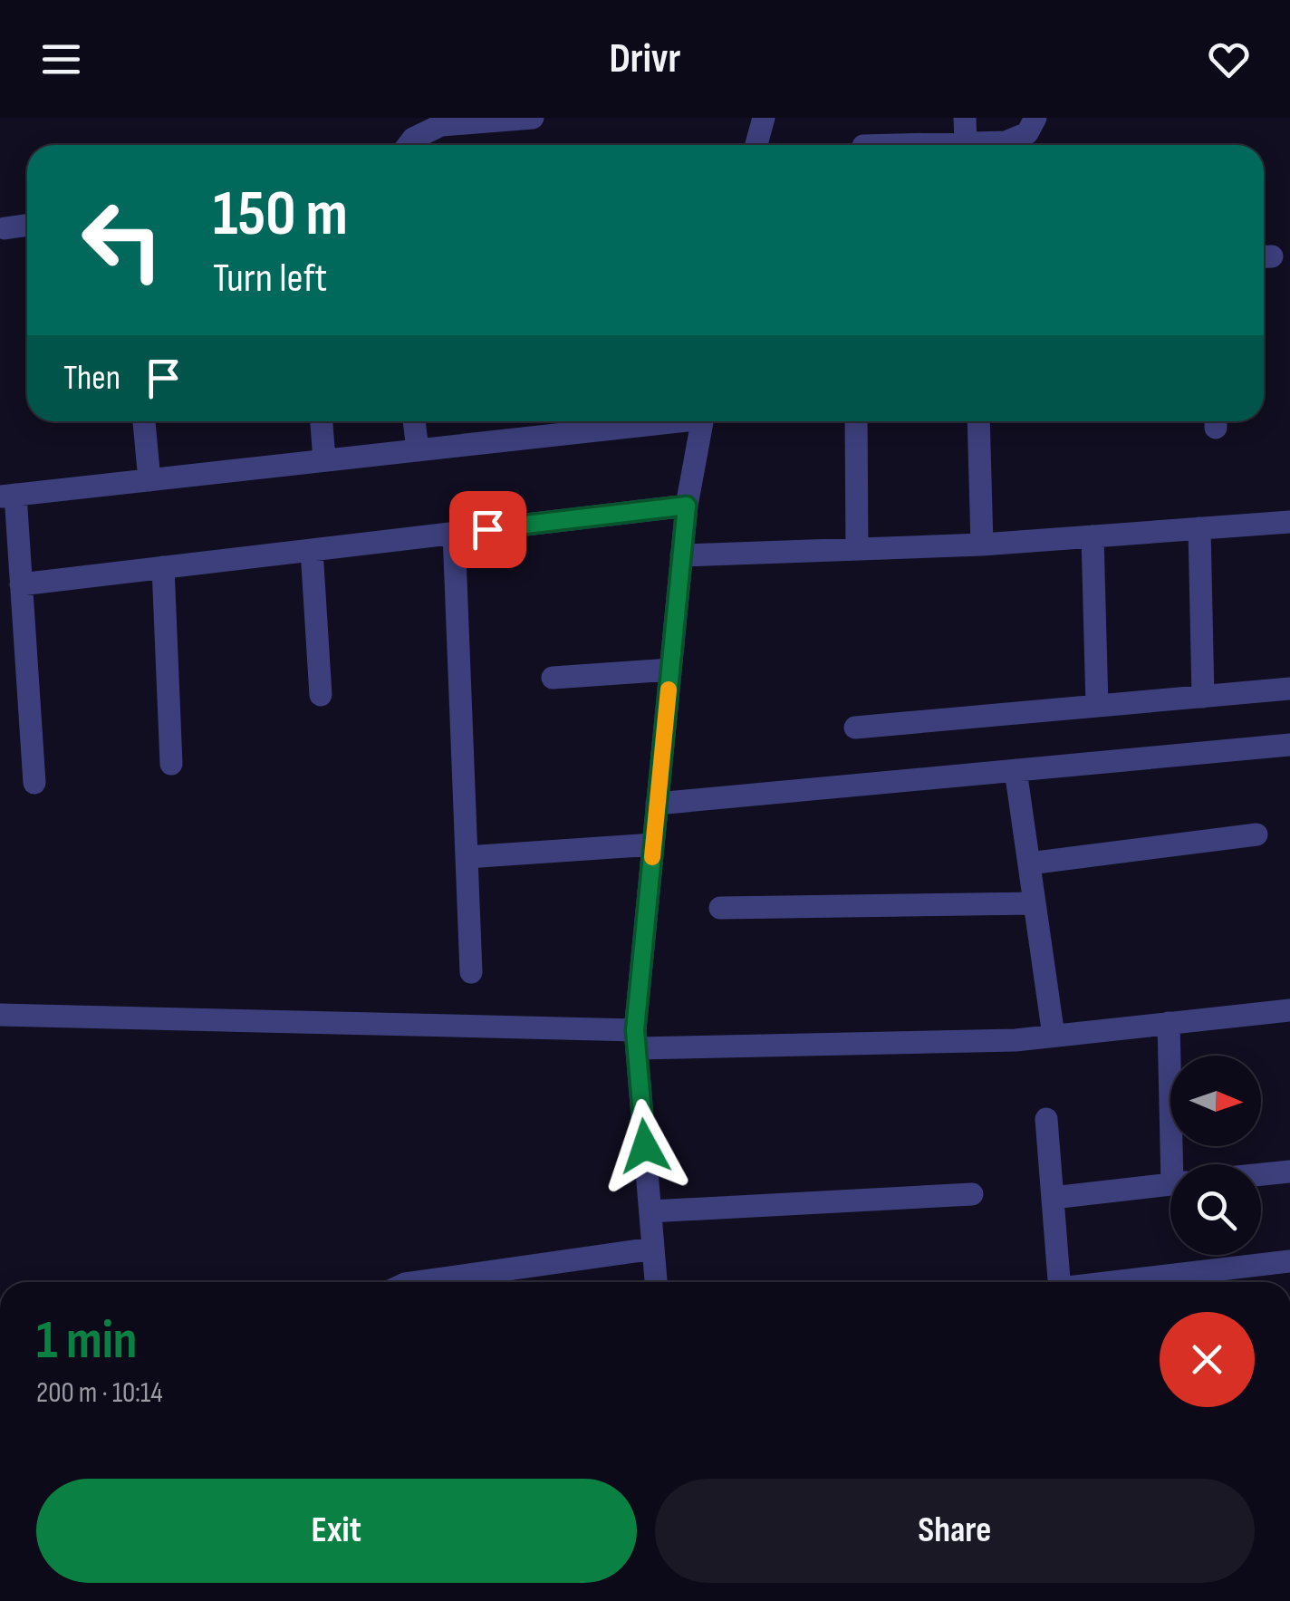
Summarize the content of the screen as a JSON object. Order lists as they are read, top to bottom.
{
  "north": "right",
  "page": {
    "header": "Drivr",
    "turn": ["150 m", "Turn left"],
    "then": "Then",
    "heading": ["1 min", "200 m · 10:14"],
    "buttons": ["Exit", "Share"]
  }
}
